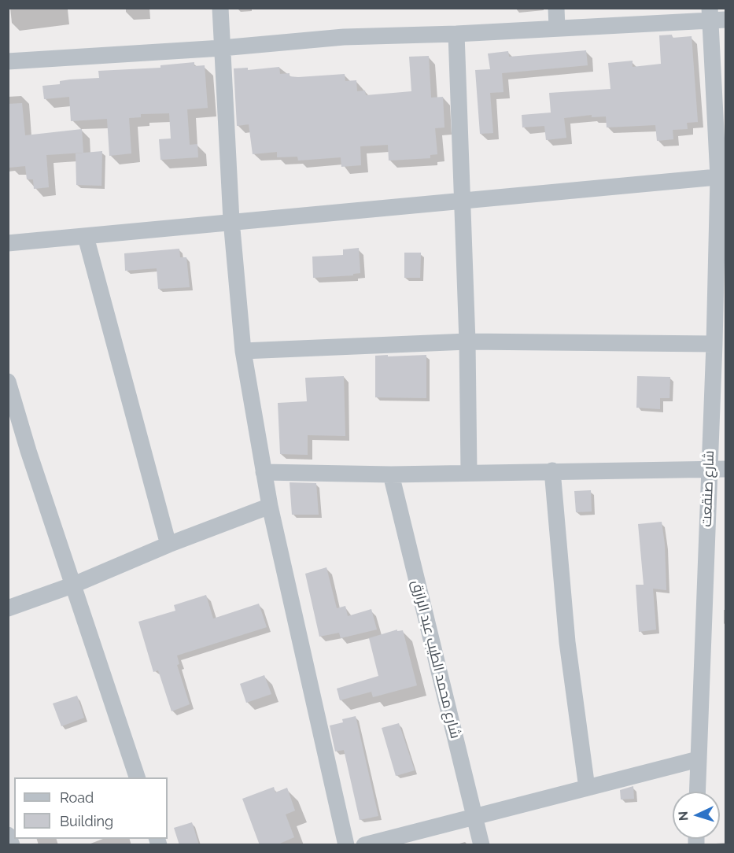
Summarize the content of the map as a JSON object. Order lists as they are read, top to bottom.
{
  "streets": {
    "street": ["شارع صنقعت", "شارع محمد الطيب عبد الرازق"]
  },
  "legend": ["Road", "Building"],
  "north": "left"
}
